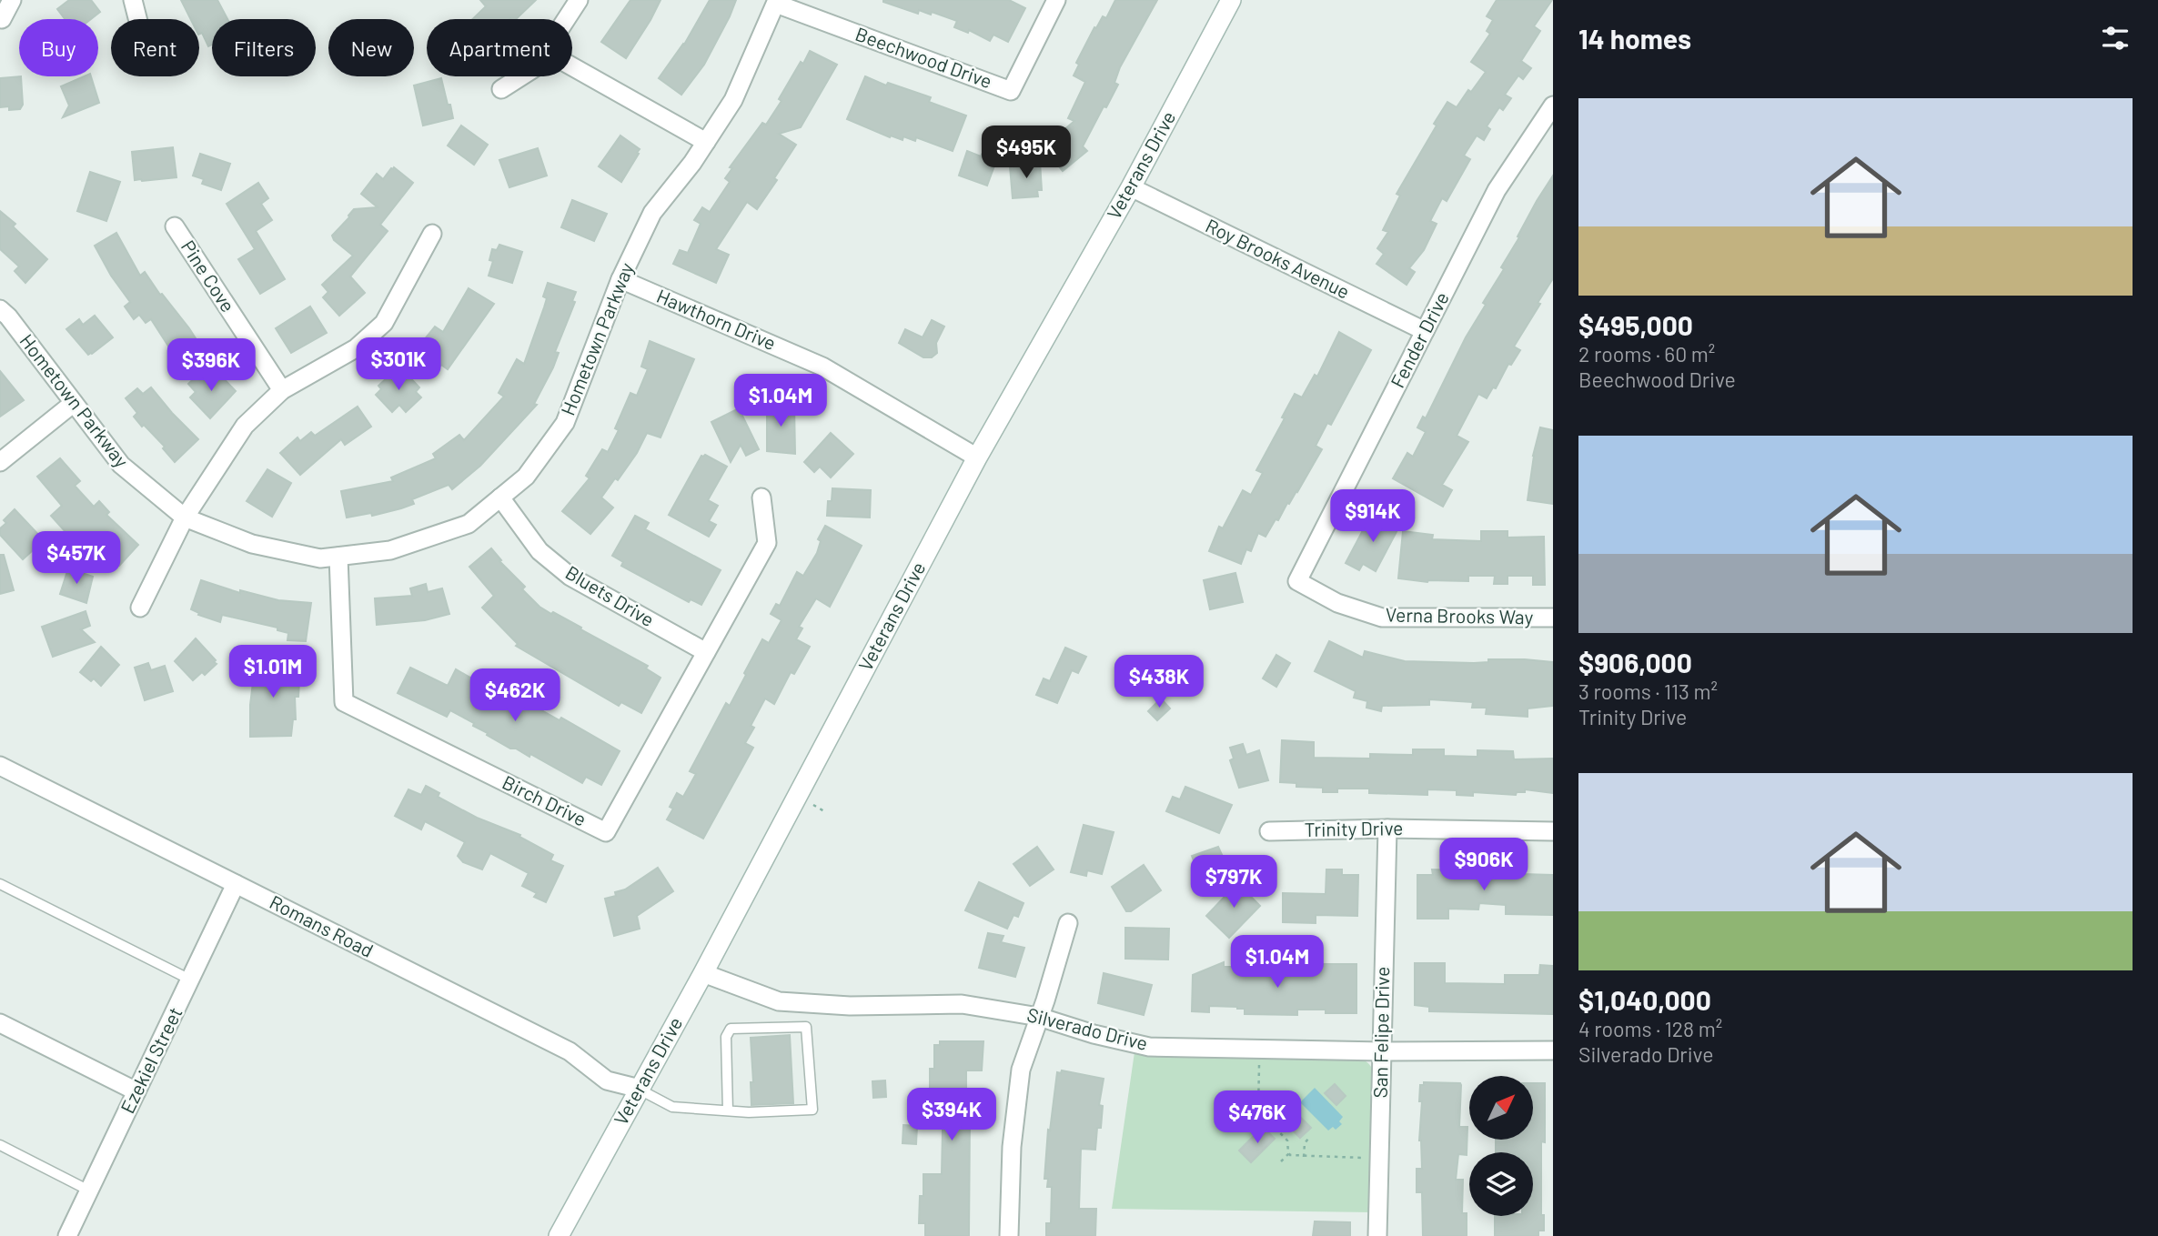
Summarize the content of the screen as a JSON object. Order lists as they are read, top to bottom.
{
  "streets": {
    "main road": ["Veterans Drive"],
    "street": [
      "Beechwood Drive",
      "Roy Brooks Avenue",
      "Pine Cove",
      "Hawthorn Drive",
      "Hometown Parkway",
      "Fender Drive",
      "Bluets Drive",
      "Verna Brooks Way",
      "Birch Drive",
      "Trinity Drive",
      "Romans Road",
      "Silverado Drive",
      "San Felipe Drive",
      "Ezekiel Street"
    ]
  },
  "crossings": [
    ["Beechwood Drive", "Hometown Parkway"],
    ["Veterans Drive", "Roy Brooks Avenue"],
    ["Veterans Drive", "Hawthorn Drive"],
    ["Veterans Drive", "Romans Road"],
    ["Veterans Drive", "Silverado Drive"],
    ["Roy Brooks Avenue", "Fender Drive"],
    ["Hawthorn Drive", "Hometown Parkway"],
    ["Hometown Parkway", "Bluets Drive"],
    ["Hometown Parkway", "Birch Drive"],
    ["Fender Drive", "Verna Brooks Way"],
    ["Bluets Drive", "Birch Drive"],
    ["Trinity Drive", "San Felipe Drive"],
    ["Romans Road", "Ezekiel Street"],
    ["Silverado Drive", "San Felipe Drive"]
  ],
  "north": "top right",
  "page": {
    "heading": "14 homes",
    "chip": [
      "Buy",
      "Rent",
      "Filters",
      "New",
      "Apartment"
    ],
    "list": [
      {
        "name": "$495,000",
        "note": "2 rooms · 60 m² · Beechwood Drive"
      },
      {
        "name": "$906,000",
        "note": "3 rooms · 113 m² · Trinity Drive"
      },
      {
        "name": "$1,040,000",
        "note": "4 rooms · 128 m² · Silverado Drive"
      }
    ],
    "price": [
      "$495K",
      "$301K",
      "$396K",
      "$1.04M",
      "$914K",
      "$457K",
      "$1.01M",
      "$438K",
      "$462K",
      "$906K",
      "$797K",
      "$1.04M",
      "$394K",
      "$476K"
    ]
  }
}
